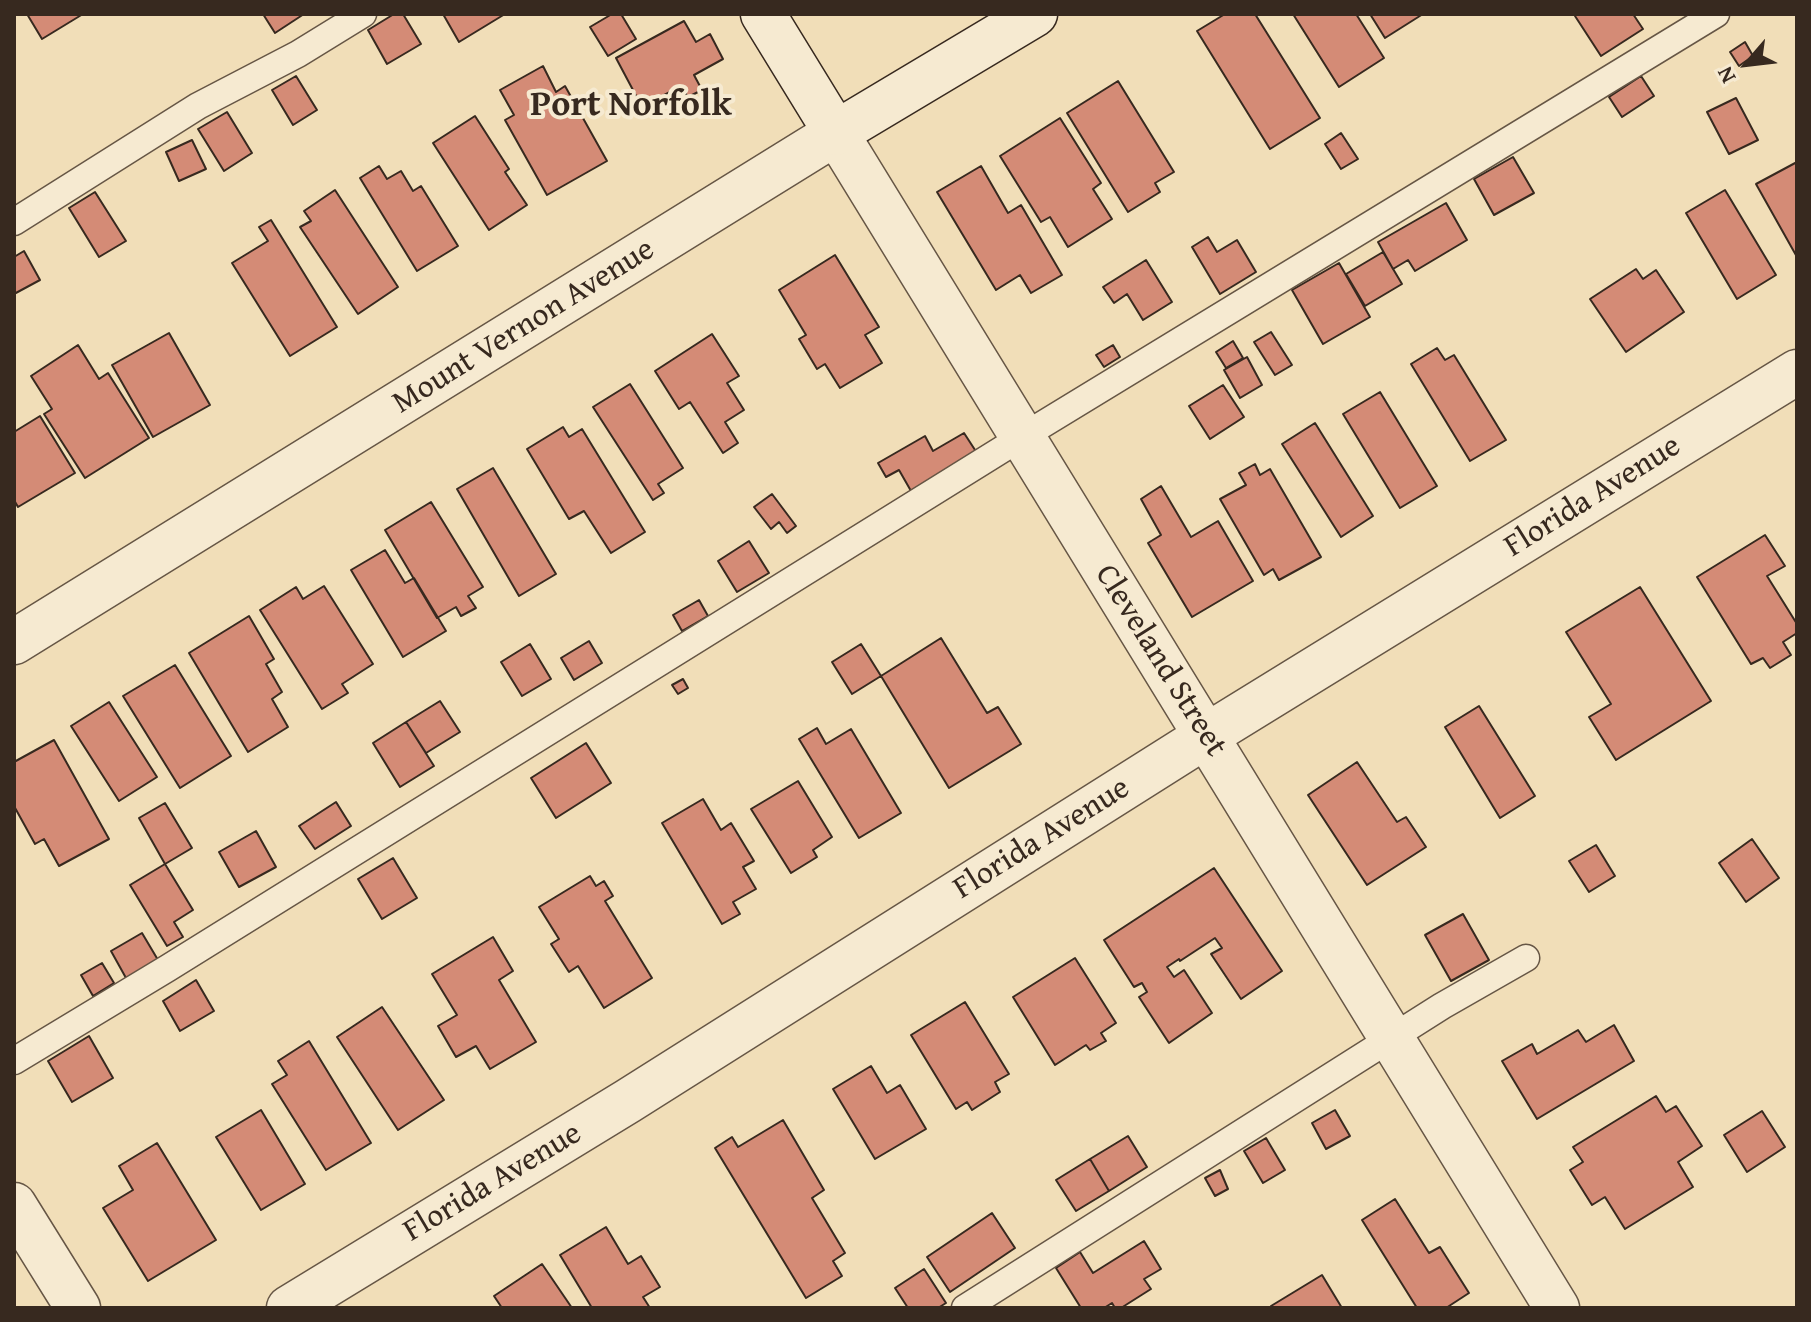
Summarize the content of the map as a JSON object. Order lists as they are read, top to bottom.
{
  "streets": {
    "street": ["Mount Vernon Avenue", "Florida Avenue", "Cleveland Street"]
  },
  "crossings": [
    ["Mount Vernon Avenue", "Cleveland Street"],
    ["Florida Avenue", "Cleveland Street"]
  ],
  "districts": ["Port Norfolk"],
  "north": "bottom left"
}
